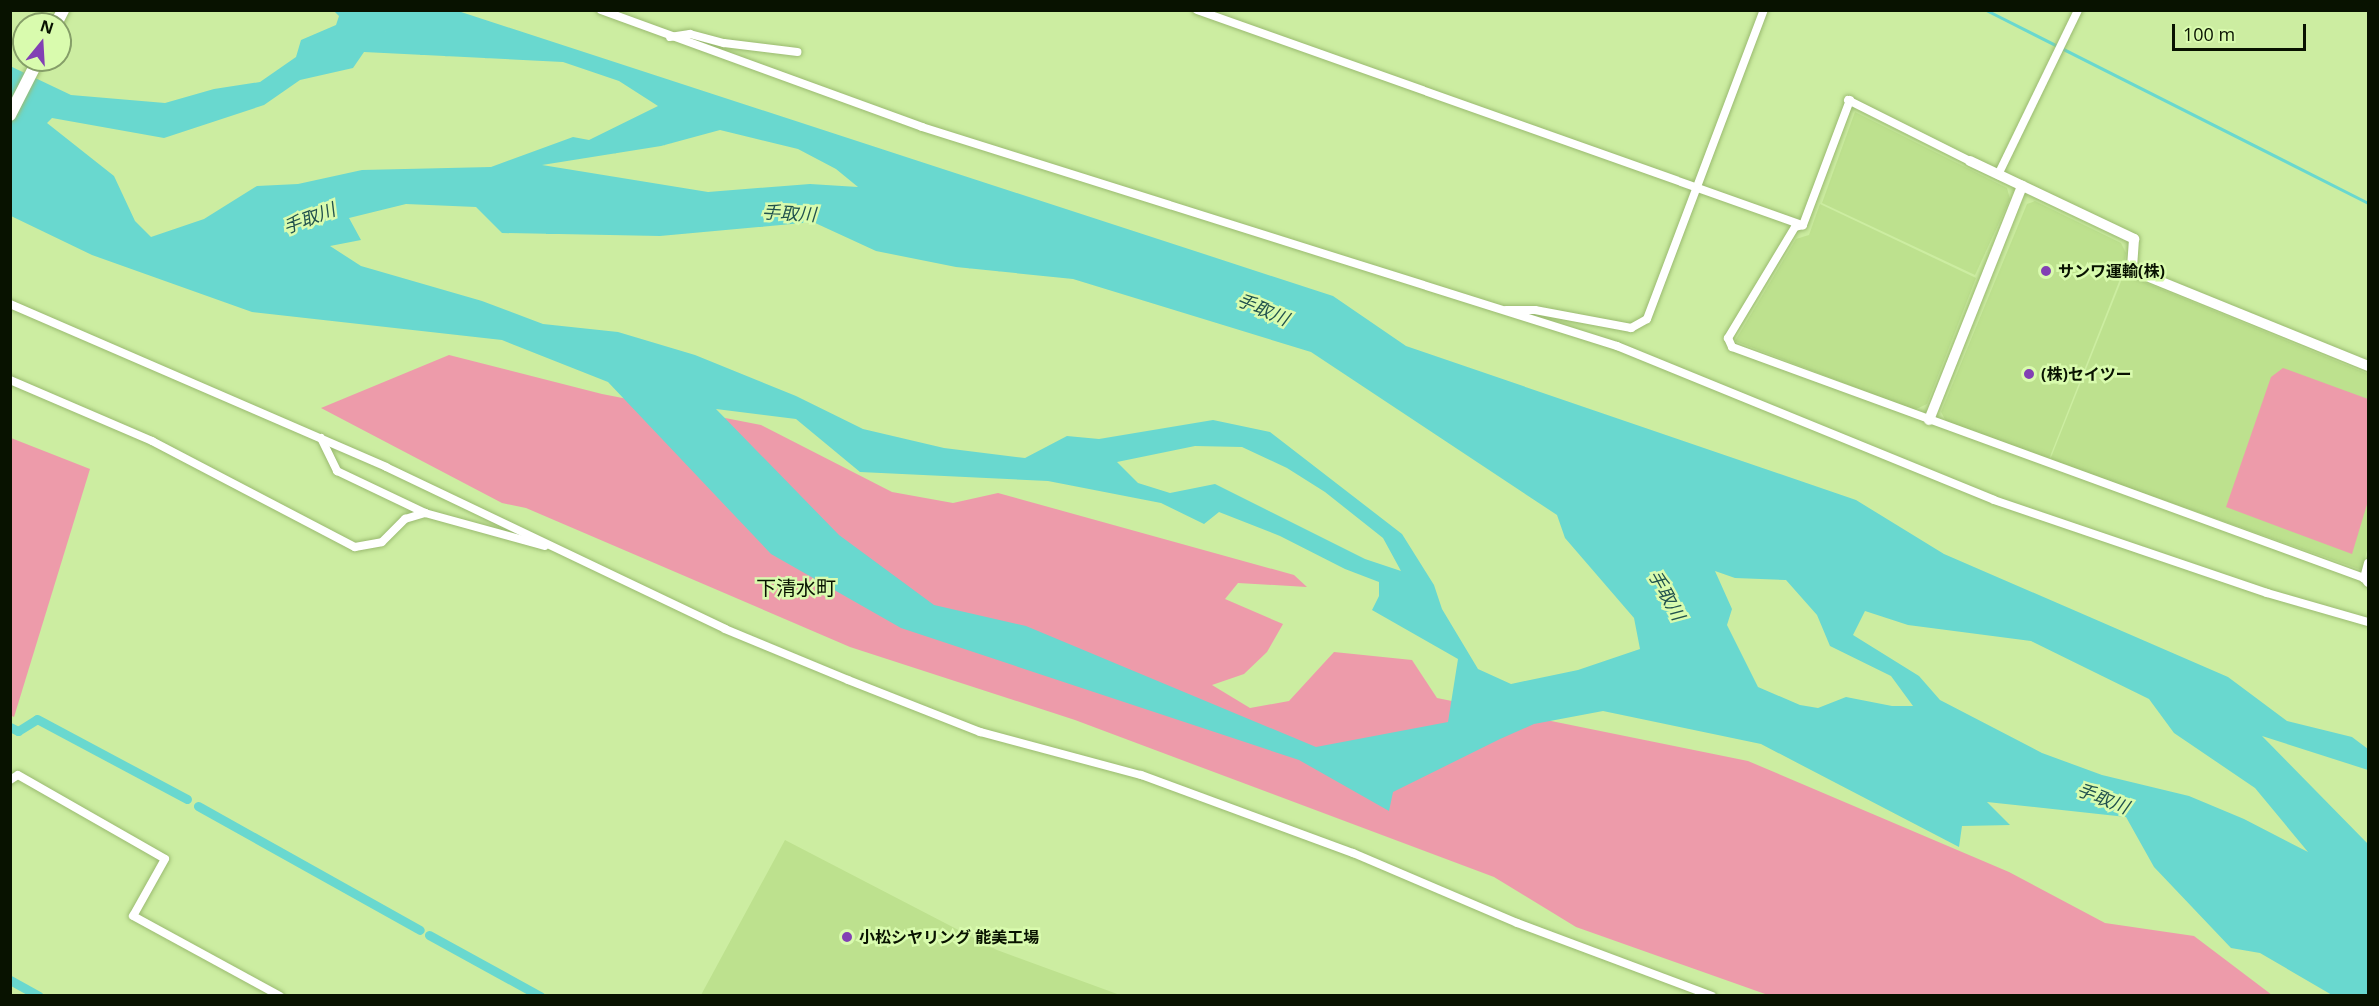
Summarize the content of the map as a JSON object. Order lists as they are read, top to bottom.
{
  "districts": ["下清水町"],
  "water": ["手取川"],
  "places": ["サンワ運輸(株)", "(株)セイツー", "小松シヤリング 能美工場"],
  "scale_bar": "100 m",
  "north": "top"
}
